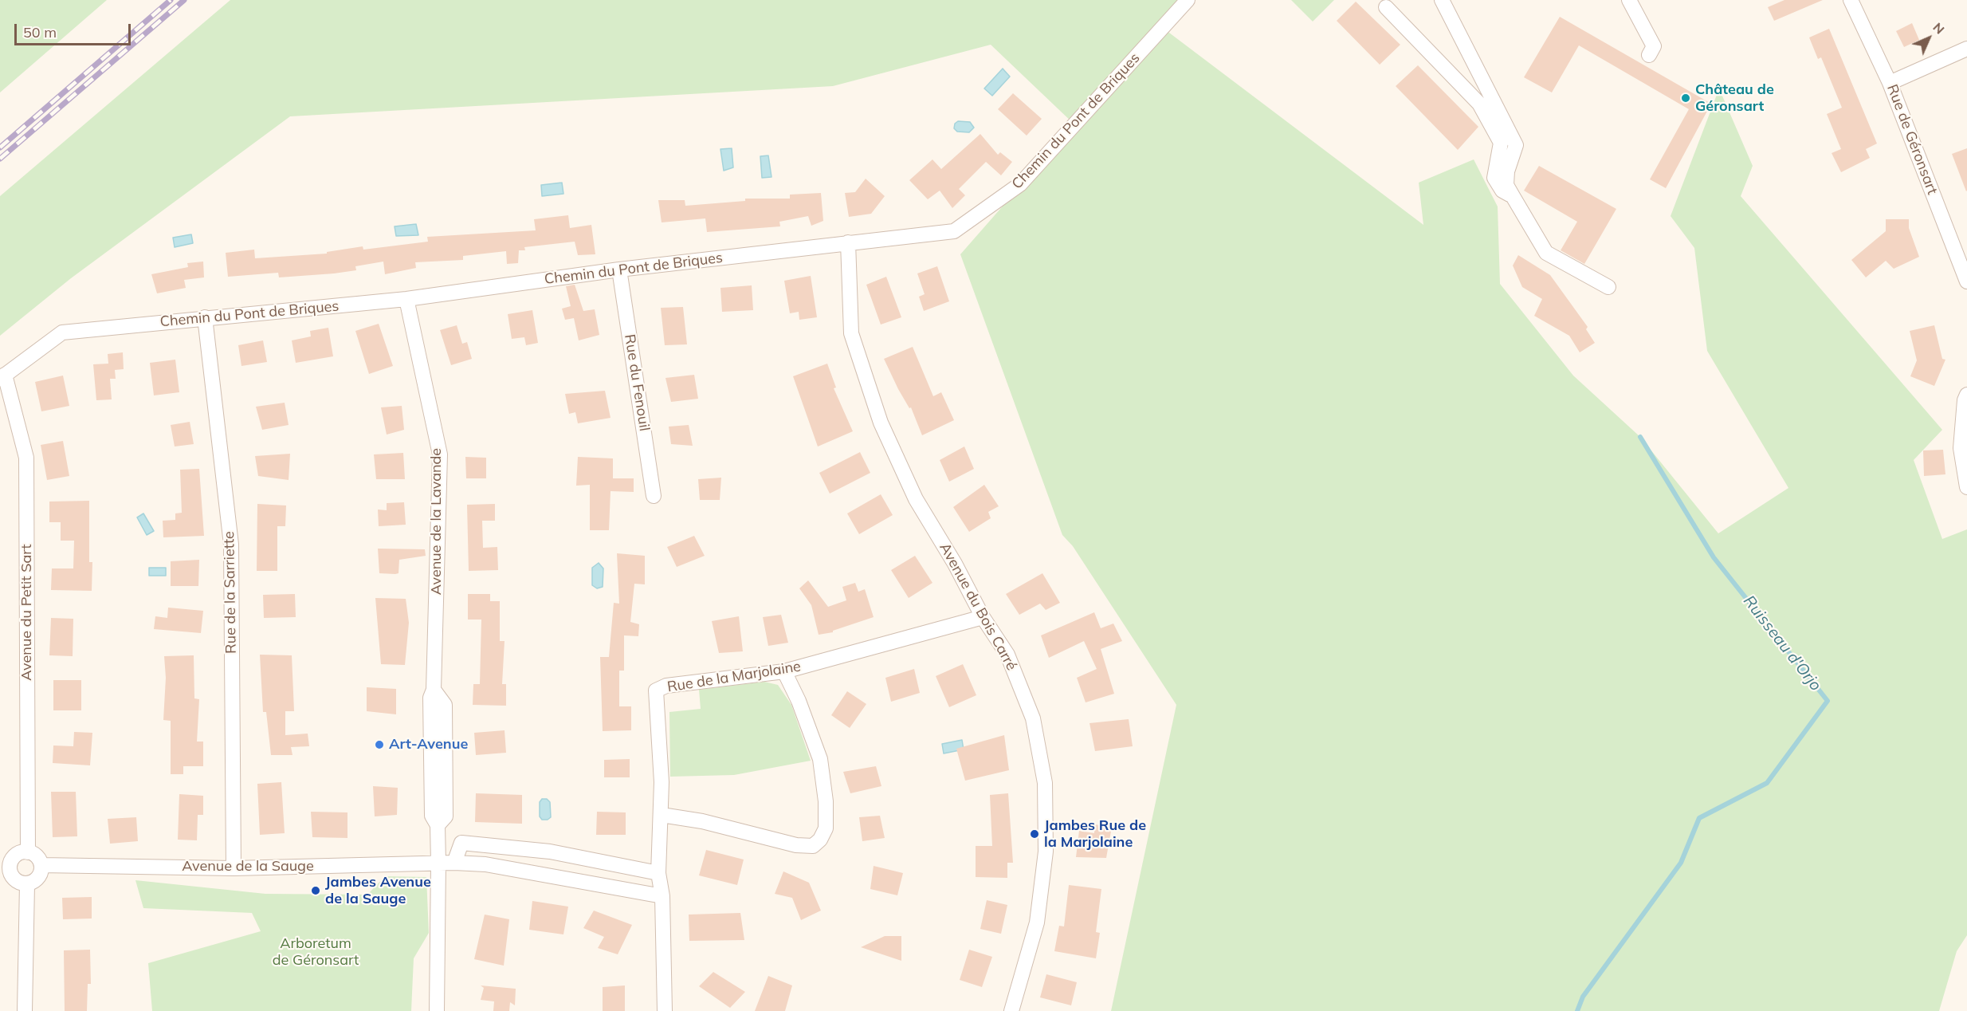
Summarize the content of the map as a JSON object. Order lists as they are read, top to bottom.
{
  "streets": {
    "street": [
      "Chemin du Pont de Briques",
      "Rue de Géronsart",
      "Rue du Fenouil",
      "Avenue de la Lavande",
      "Rue de la Sarriette",
      "Avenue du Bois Carré",
      "Avenue du Petit Sart",
      "Rue de la Marjolaine",
      "Avenue de la Sauge"
    ]
  },
  "crossings": [
    ["Chemin du Pont de Briques", "Rue du Fenouil"],
    ["Chemin du Pont de Briques", "Avenue de la Lavande"],
    ["Chemin du Pont de Briques", "Rue de la Sarriette"],
    ["Chemin du Pont de Briques", "Avenue du Bois Carré"],
    ["Chemin du Pont de Briques", "Avenue du Petit Sart"],
    ["Avenue de la Lavande", "Avenue de la Sauge"],
    ["Rue de la Sarriette", "Avenue de la Sauge"],
    ["Avenue du Bois Carré", "Rue de la Marjolaine"],
    ["Avenue du Petit Sart", "Avenue de la Sauge"],
    ["Rue de la Marjolaine", "Avenue de la Sauge"]
  ],
  "water": ["Ruisseau d'Orjo"],
  "parks": ["Arboretum de Géronsart"],
  "places": [
    "Château de Géronsart",
    "Art-Avenue",
    "Jambes Rue de la Marjolaine",
    "Jambes Avenue de la Sauge"
  ],
  "scale_bar": "50 m",
  "north": "top right"
}
